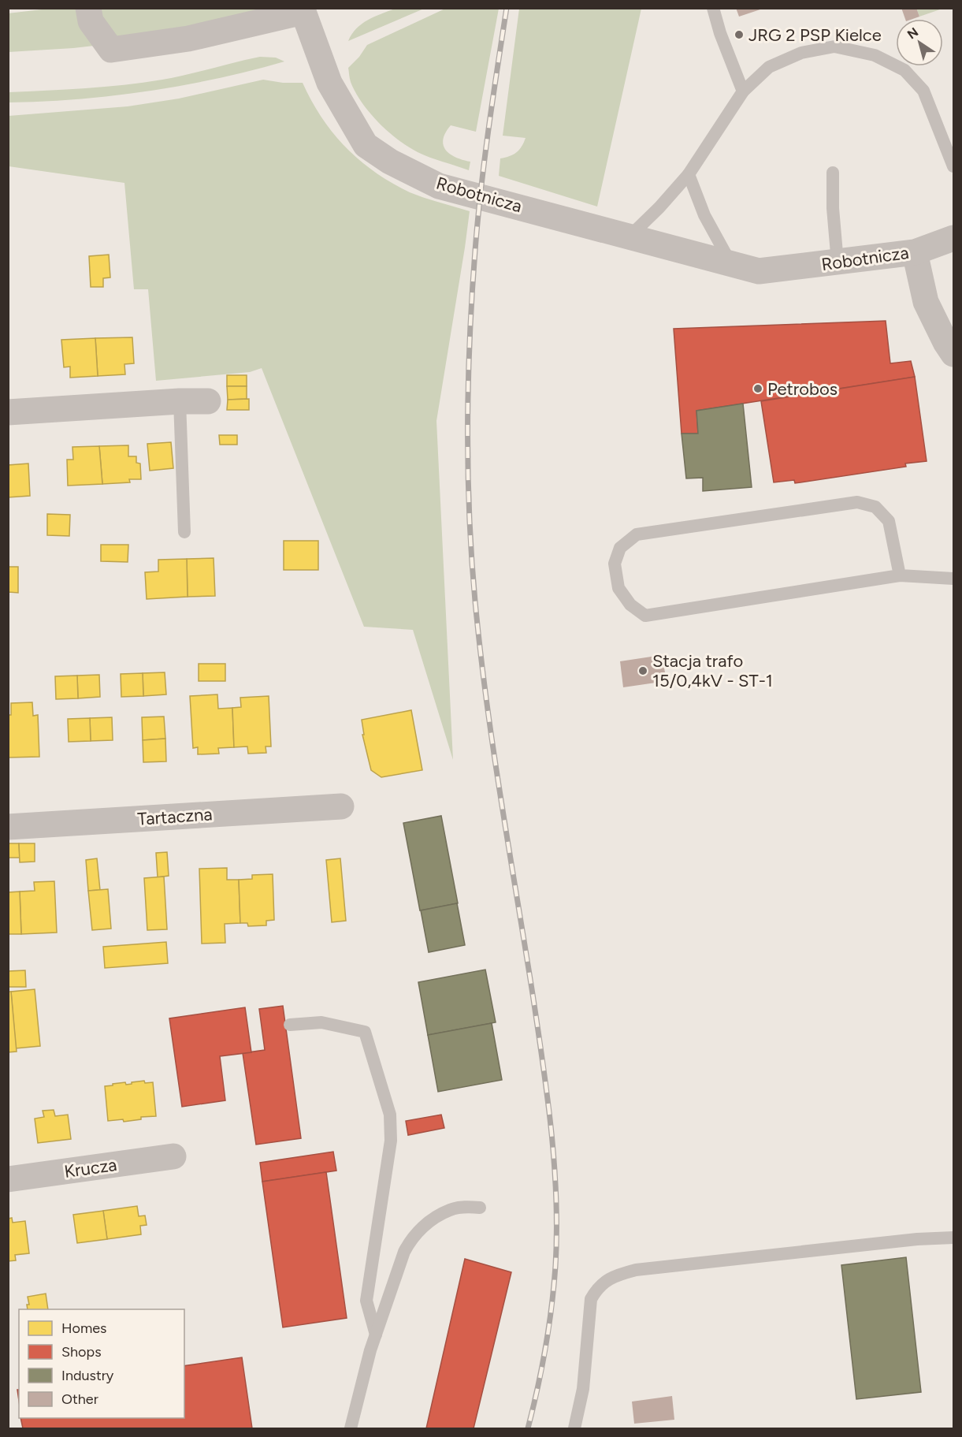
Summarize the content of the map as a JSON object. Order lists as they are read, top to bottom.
{
  "streets": {
    "street": ["Robotnicza", "Tartaczna", "Krucza"]
  },
  "places": ["JRG 2 PSP Kielce", "Petrobos", "Stacja trafo 15/0,4kV - ST-1"],
  "legend": [
    "Homes",
    "Shops",
    "Industry",
    "Other"
  ],
  "north": "top left"
}
